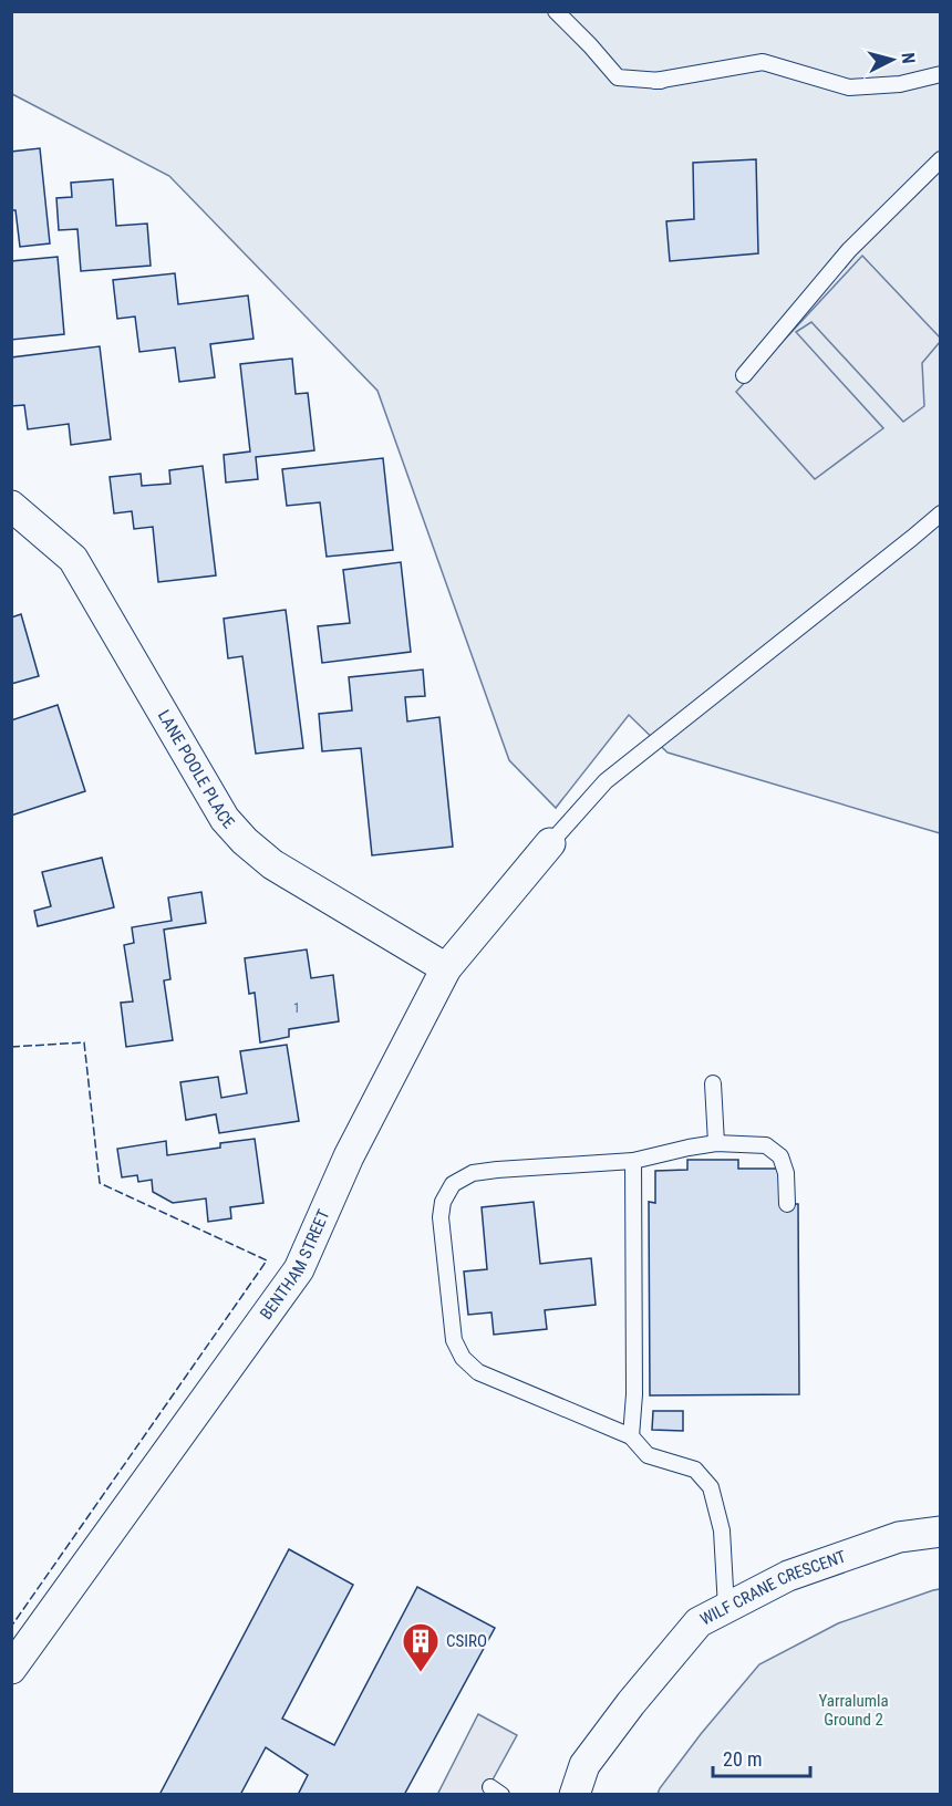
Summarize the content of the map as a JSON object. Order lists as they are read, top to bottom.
{
  "streets": {
    "street": ["LANE POOLE PLACE", "BENTHAM STREET", "WILF CRANE CRESCENT"]
  },
  "crossings": [
    ["LANE POOLE PLACE", "BENTHAM STREET"]
  ],
  "parks": ["Yarralumla Ground 2"],
  "places": {
    "building": ["CSIRO"]
  },
  "house_numbers": ["1"],
  "scale_bar": "20 m",
  "north": "right"
}
